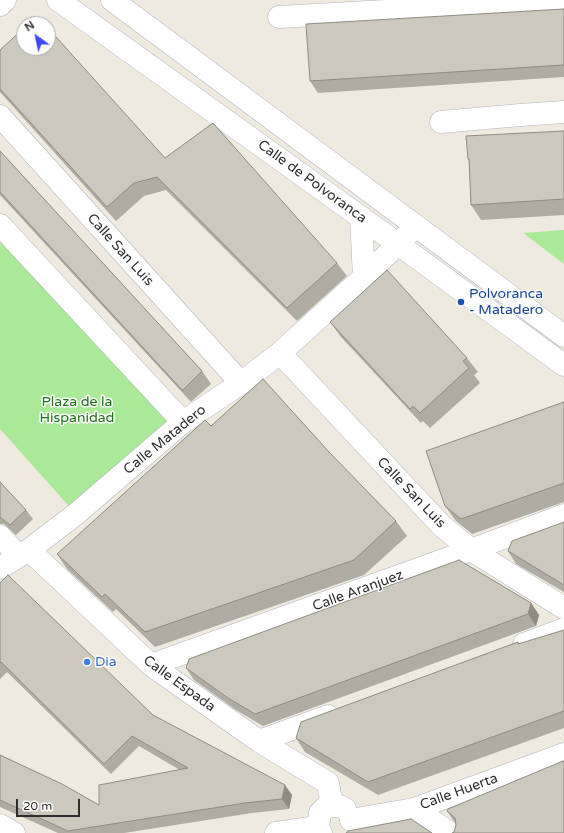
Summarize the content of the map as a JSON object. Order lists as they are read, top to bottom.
{
  "streets": {
    "street": [
      "Calle de Polvoranca",
      "Calle San Luis",
      "Calle Matadero",
      "Calle Aranjuez",
      "Calle Espada",
      "Calle Huerta"
    ]
  },
  "crossings": [
    ["Calle de Polvoranca", "Calle Matadero"],
    ["Calle San Luis", "Calle Matadero"],
    ["Calle San Luis", "Calle Aranjuez"],
    ["Calle Matadero", "Calle Espada"],
    ["Calle Aranjuez", "Calle Espada"]
  ],
  "parks": ["Plaza de la Hispanidad"],
  "places": ["Polvoranca - Matadero", "Dia"],
  "scale_bar": "20 m",
  "north": "top left"
}
